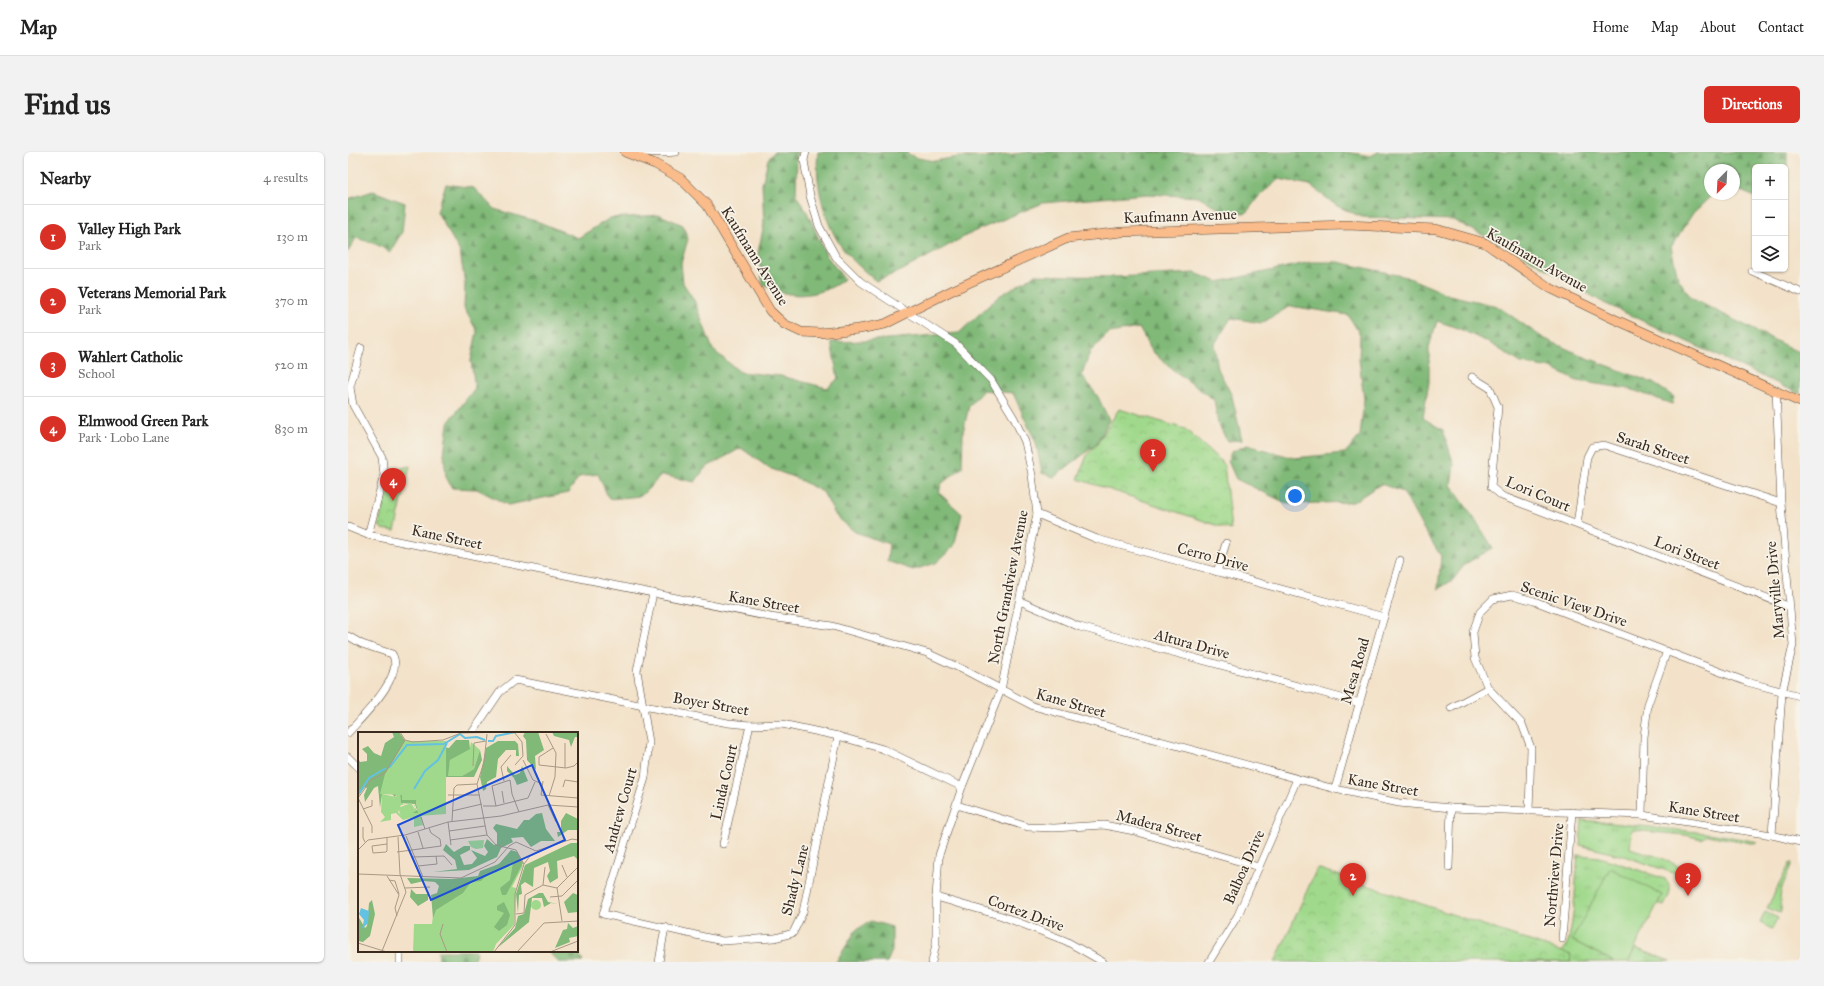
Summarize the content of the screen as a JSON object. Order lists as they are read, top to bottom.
{
  "streets": {
    "main road": ["Kaufmann Avenue"],
    "street": [
      "Sarah Street",
      "Lori Court",
      "Kane Street",
      "Lori Street",
      "Cerro Drive",
      "North Grandview Avenue",
      "Maryville Drive",
      "Scenic View Drive",
      "Altura Drive",
      "Mesa Road",
      "Boyer Street",
      "Linda Court",
      "Andrew Court",
      "Madera Street",
      "Balboa Drive",
      "Northview Drive",
      "Shady Lane",
      "Cortez Drive"
    ]
  },
  "crossings": [
    ["Kaufmann Avenue", "North Grandview Avenue"],
    ["Kaufmann Avenue", "Maryville Drive"],
    ["Sarah Street", "Lori Court"],
    ["Sarah Street", "Lori Street"],
    ["Sarah Street", "Maryville Drive"],
    ["Lori Court", "Lori Street"],
    ["Kane Street", "North Grandview Avenue"],
    ["Kane Street", "Maryville Drive"],
    ["Kane Street", "Scenic View Drive"],
    ["Kane Street", "Mesa Road"],
    ["Kane Street", "Andrew Court"],
    ["Kane Street", "Balboa Drive"],
    ["Kane Street", "Northview Drive"],
    ["Lori Street", "Maryville Drive"],
    ["Cerro Drive", "North Grandview Avenue"],
    ["Cerro Drive", "Mesa Road"],
    ["North Grandview Avenue", "Altura Drive"],
    ["North Grandview Avenue", "Boyer Street"],
    ["North Grandview Avenue", "Madera Street"],
    ["North Grandview Avenue", "Cortez Drive"],
    ["Maryville Drive", "Scenic View Drive"],
    ["Altura Drive", "Mesa Road"],
    ["Boyer Street", "Linda Court"],
    ["Boyer Street", "Andrew Court"],
    ["Boyer Street", "Shady Lane"],
    ["Andrew Court", "Shady Lane"],
    ["Madera Street", "Balboa Drive"]
  ],
  "north": "bottom left",
  "page": {
    "header": "Map",
    "nav": [
      "Home",
      "Map",
      "About",
      "Contact"
    ],
    "buttons": "Directions",
    "title": "Find us",
    "heading": ["Nearby", "4 results"],
    "map_buttons": ["+", "−"],
    "list": [
      {
        "mark": "1",
        "name": "Valley High Park",
        "note": "Park",
        "value": "130 m"
      },
      {
        "mark": "2",
        "name": "Veterans Memorial Park",
        "note": "Park",
        "value": "370 m"
      },
      {
        "mark": "3",
        "name": "Wahlert Catholic",
        "note": "School",
        "value": "520 m"
      },
      {
        "mark": "4",
        "name": "Elmwood Green Park",
        "note": "Park · Lobo Lane",
        "value": "830 m"
      }
    ],
    "pins": [
      "1",
      "4",
      "2",
      "3"
    ]
  }
}
